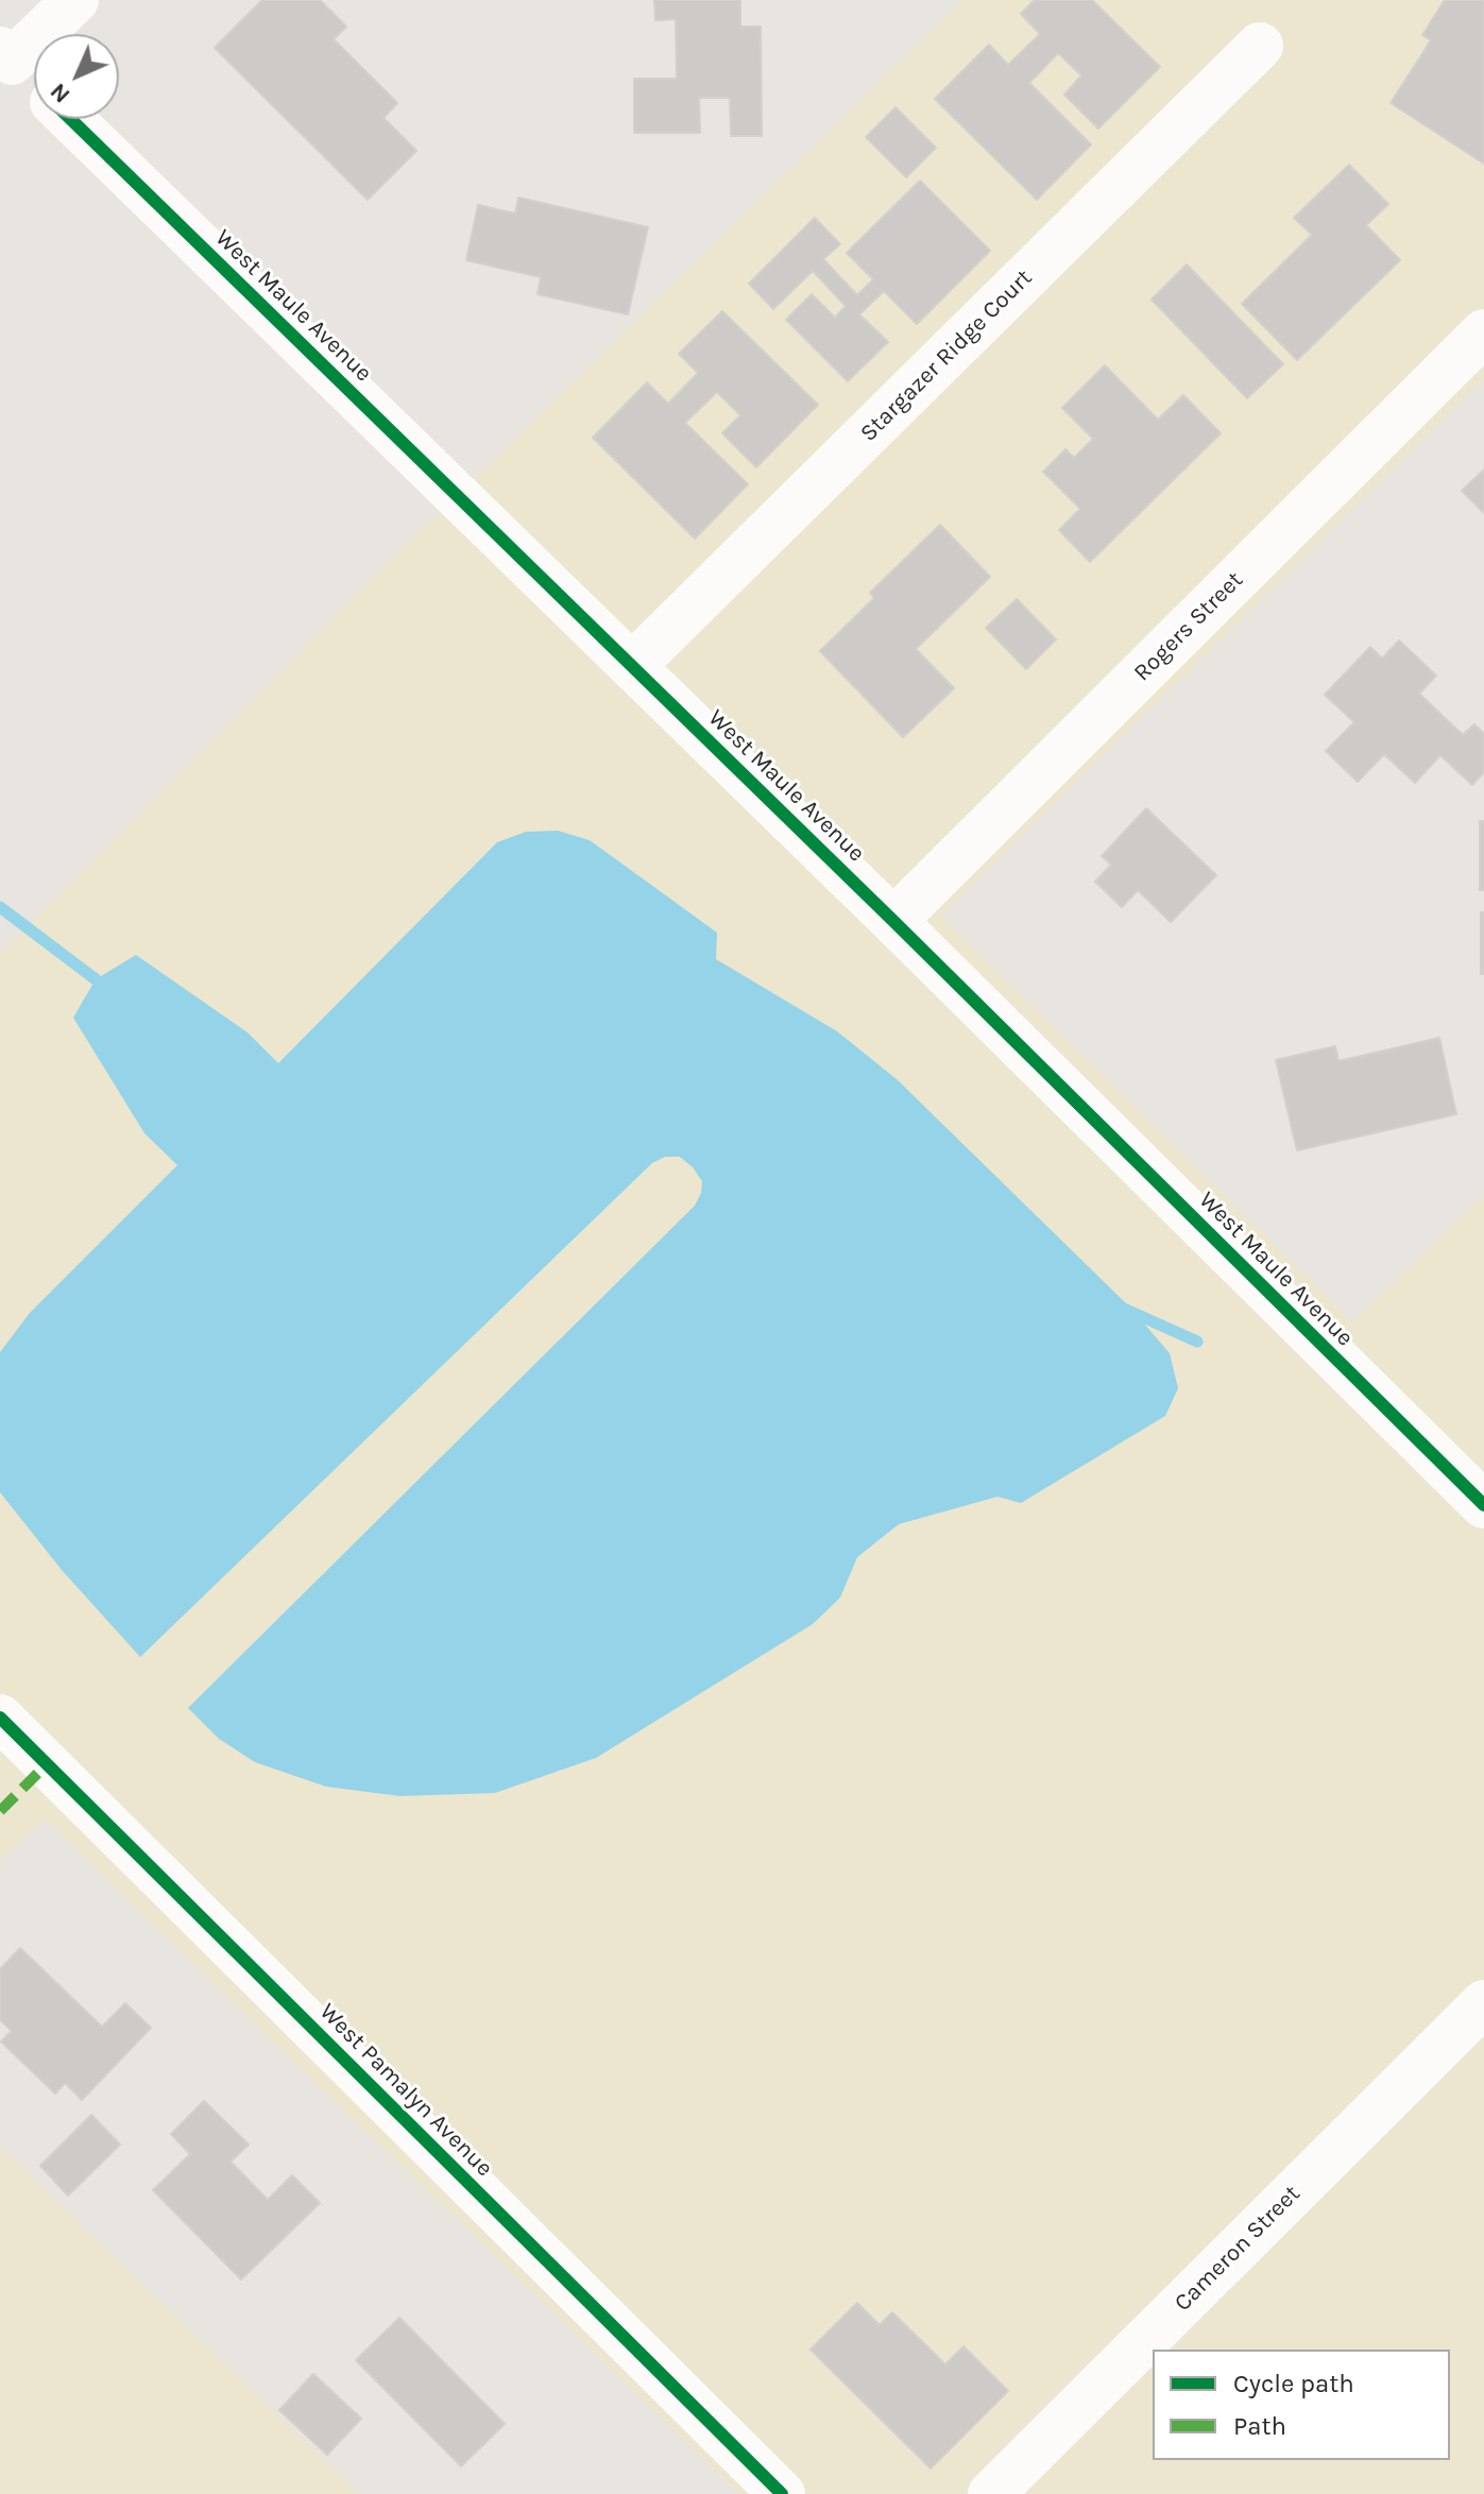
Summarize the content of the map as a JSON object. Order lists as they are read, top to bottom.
{
  "streets": {
    "street": [
      "West Maule Avenue",
      "Stargazer Ridge Court",
      "Rogers Street",
      "West Pamalyn Avenue",
      "Cameron Street"
    ]
  },
  "crossings": [
    ["West Maule Avenue", "Stargazer Ridge Court"],
    ["West Maule Avenue", "Rogers Street"]
  ],
  "legend": ["Cycle path", "Path"],
  "north": "bottom left"
}
